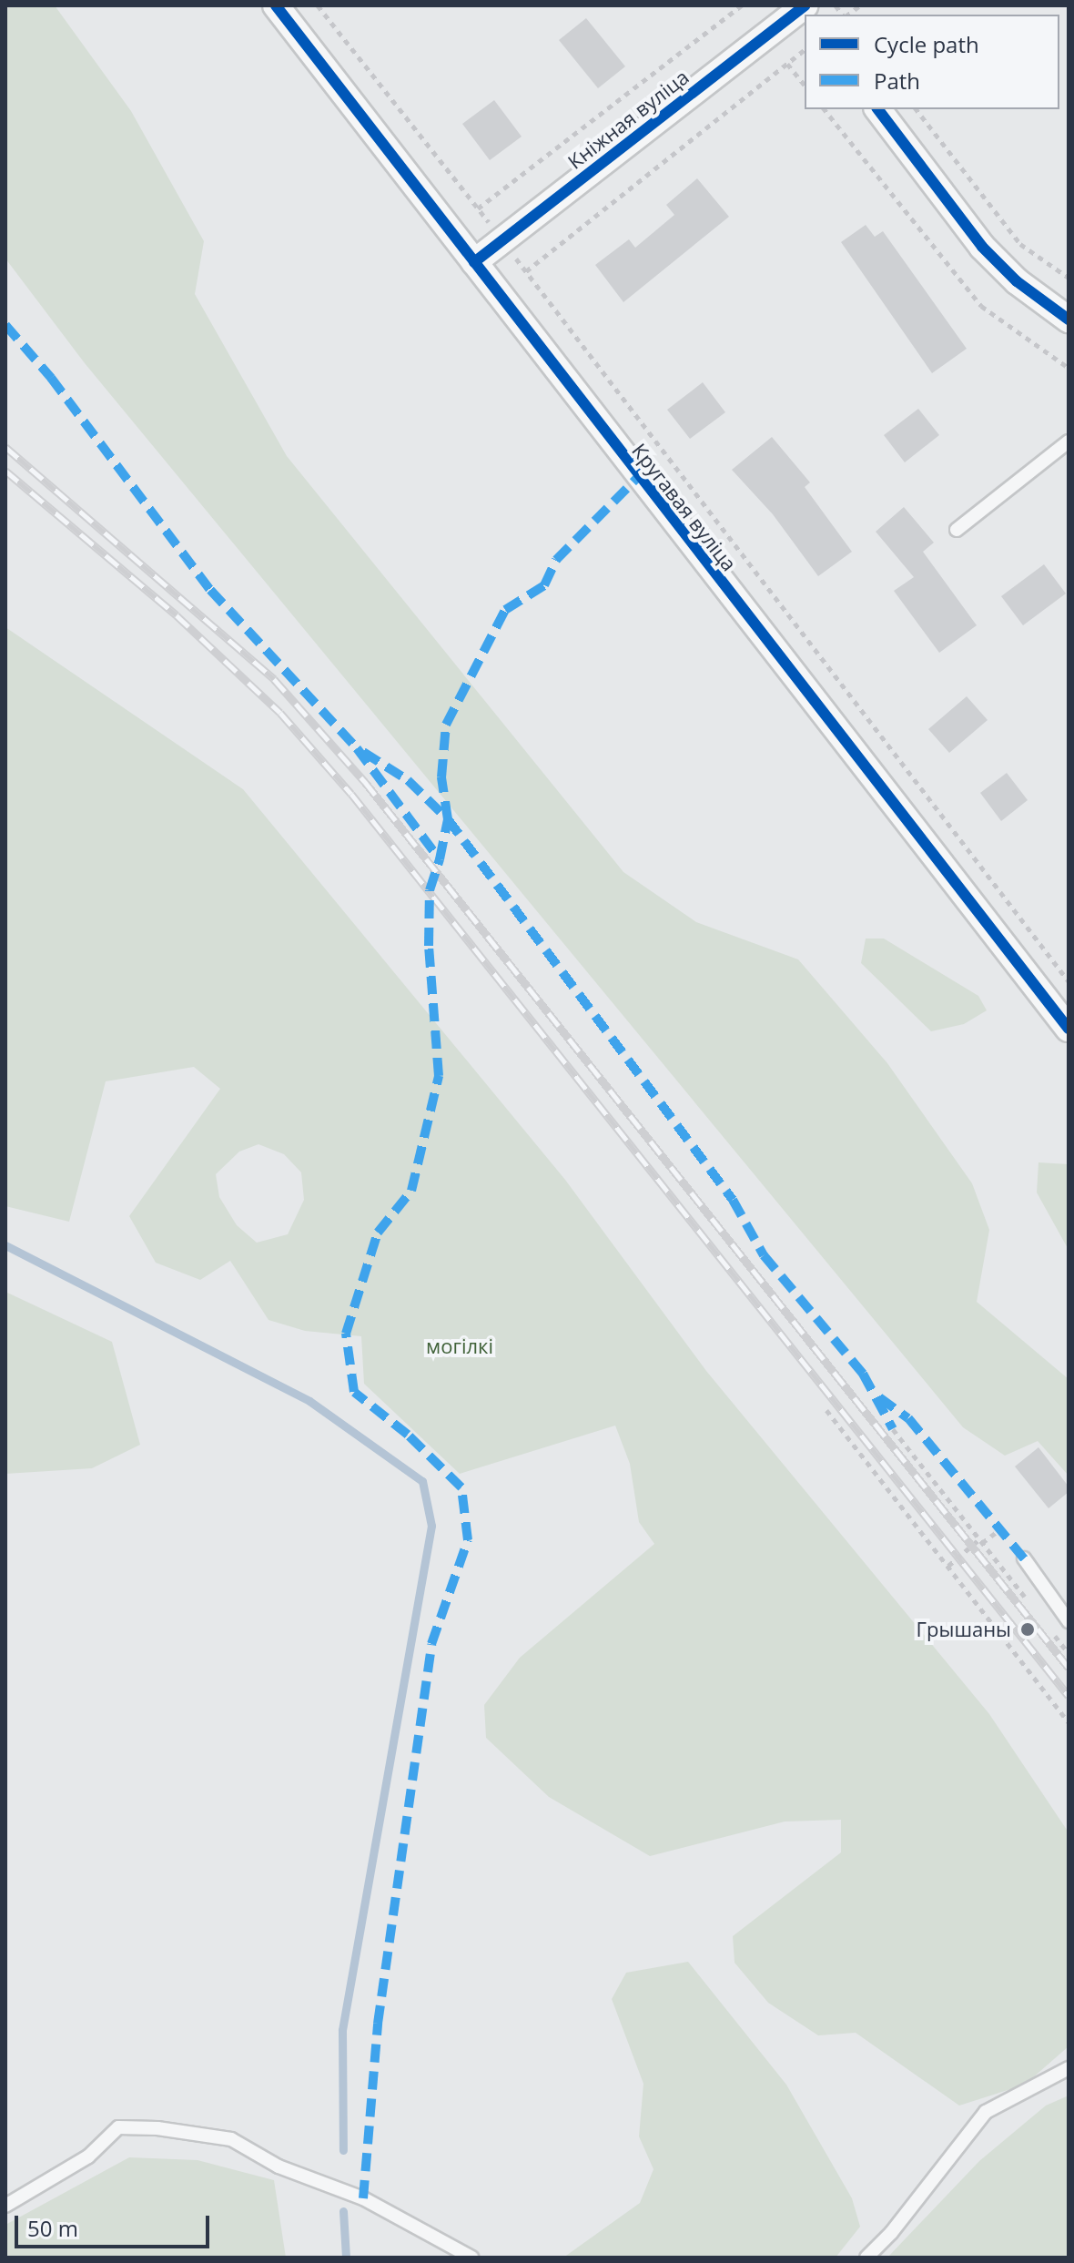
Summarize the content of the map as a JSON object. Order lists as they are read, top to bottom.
{
  "streets": {
    "street": ["Кніжная вуліца", "Кругавая вуліца"]
  },
  "crossings": [
    ["Кніжная вуліца", "Кругавая вуліца"]
  ],
  "parks": ["могілкі"],
  "places": ["Грышаны"],
  "legend": ["Cycle path", "Path"],
  "scale_bar": "50 m"
}
